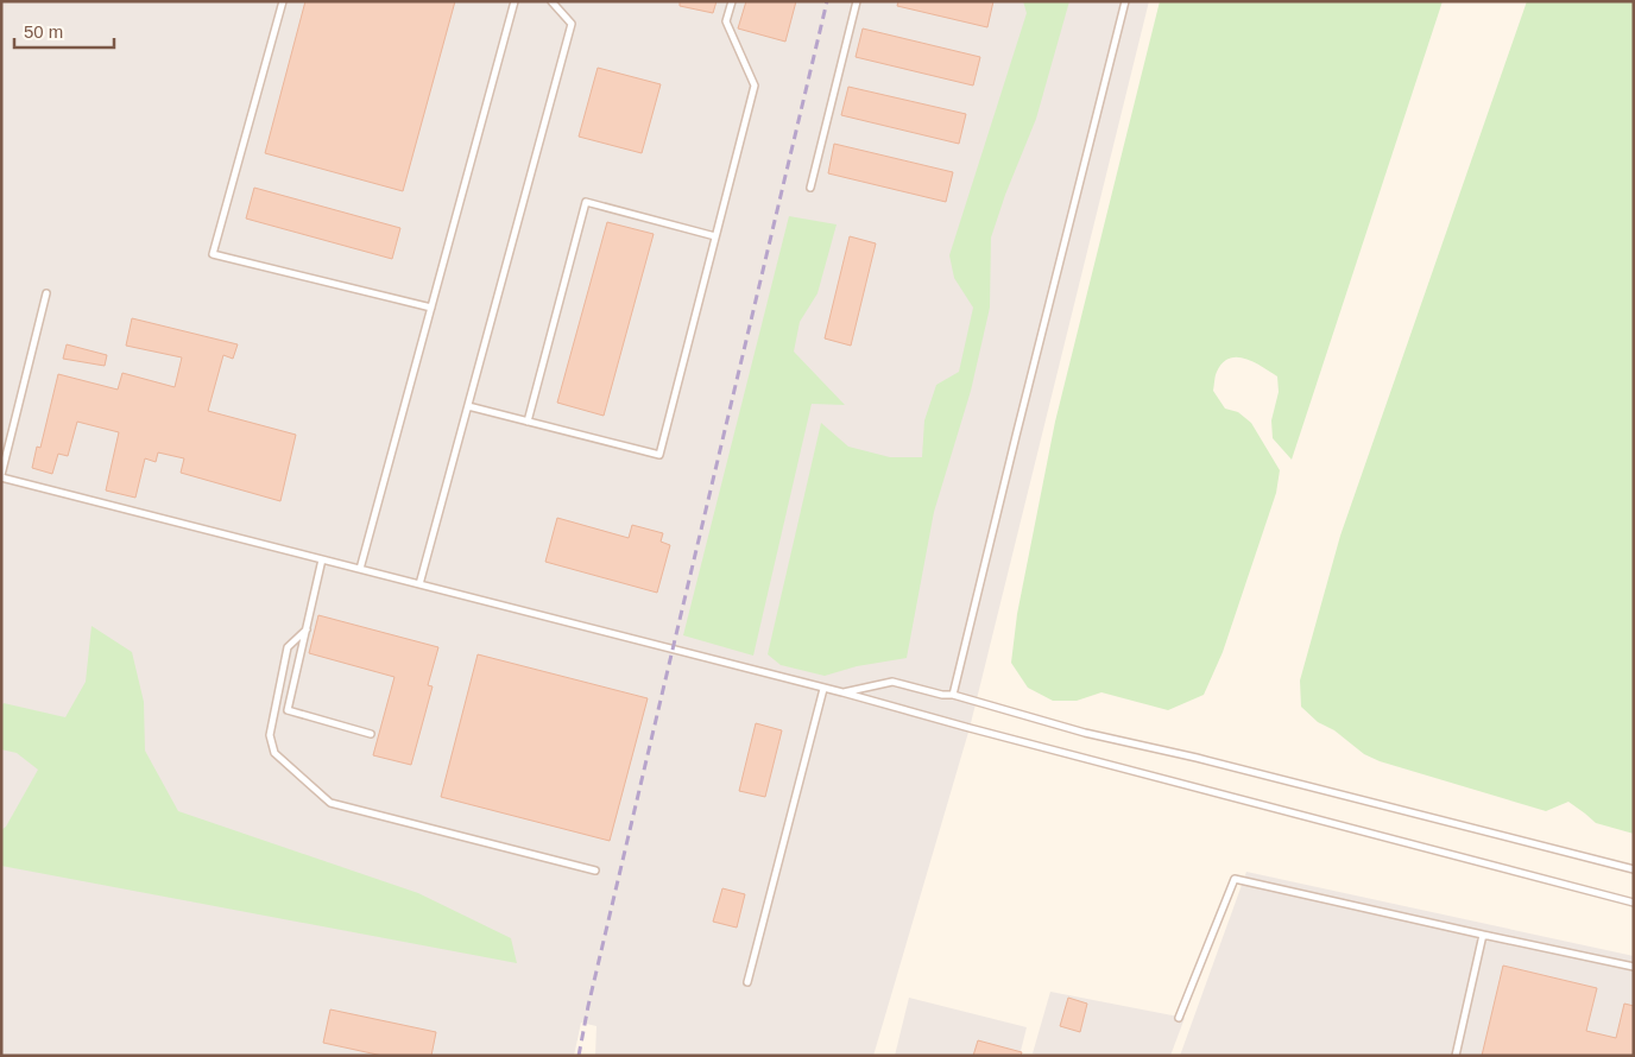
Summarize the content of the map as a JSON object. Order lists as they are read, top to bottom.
{
  "scale_bar": "50 m"
}
